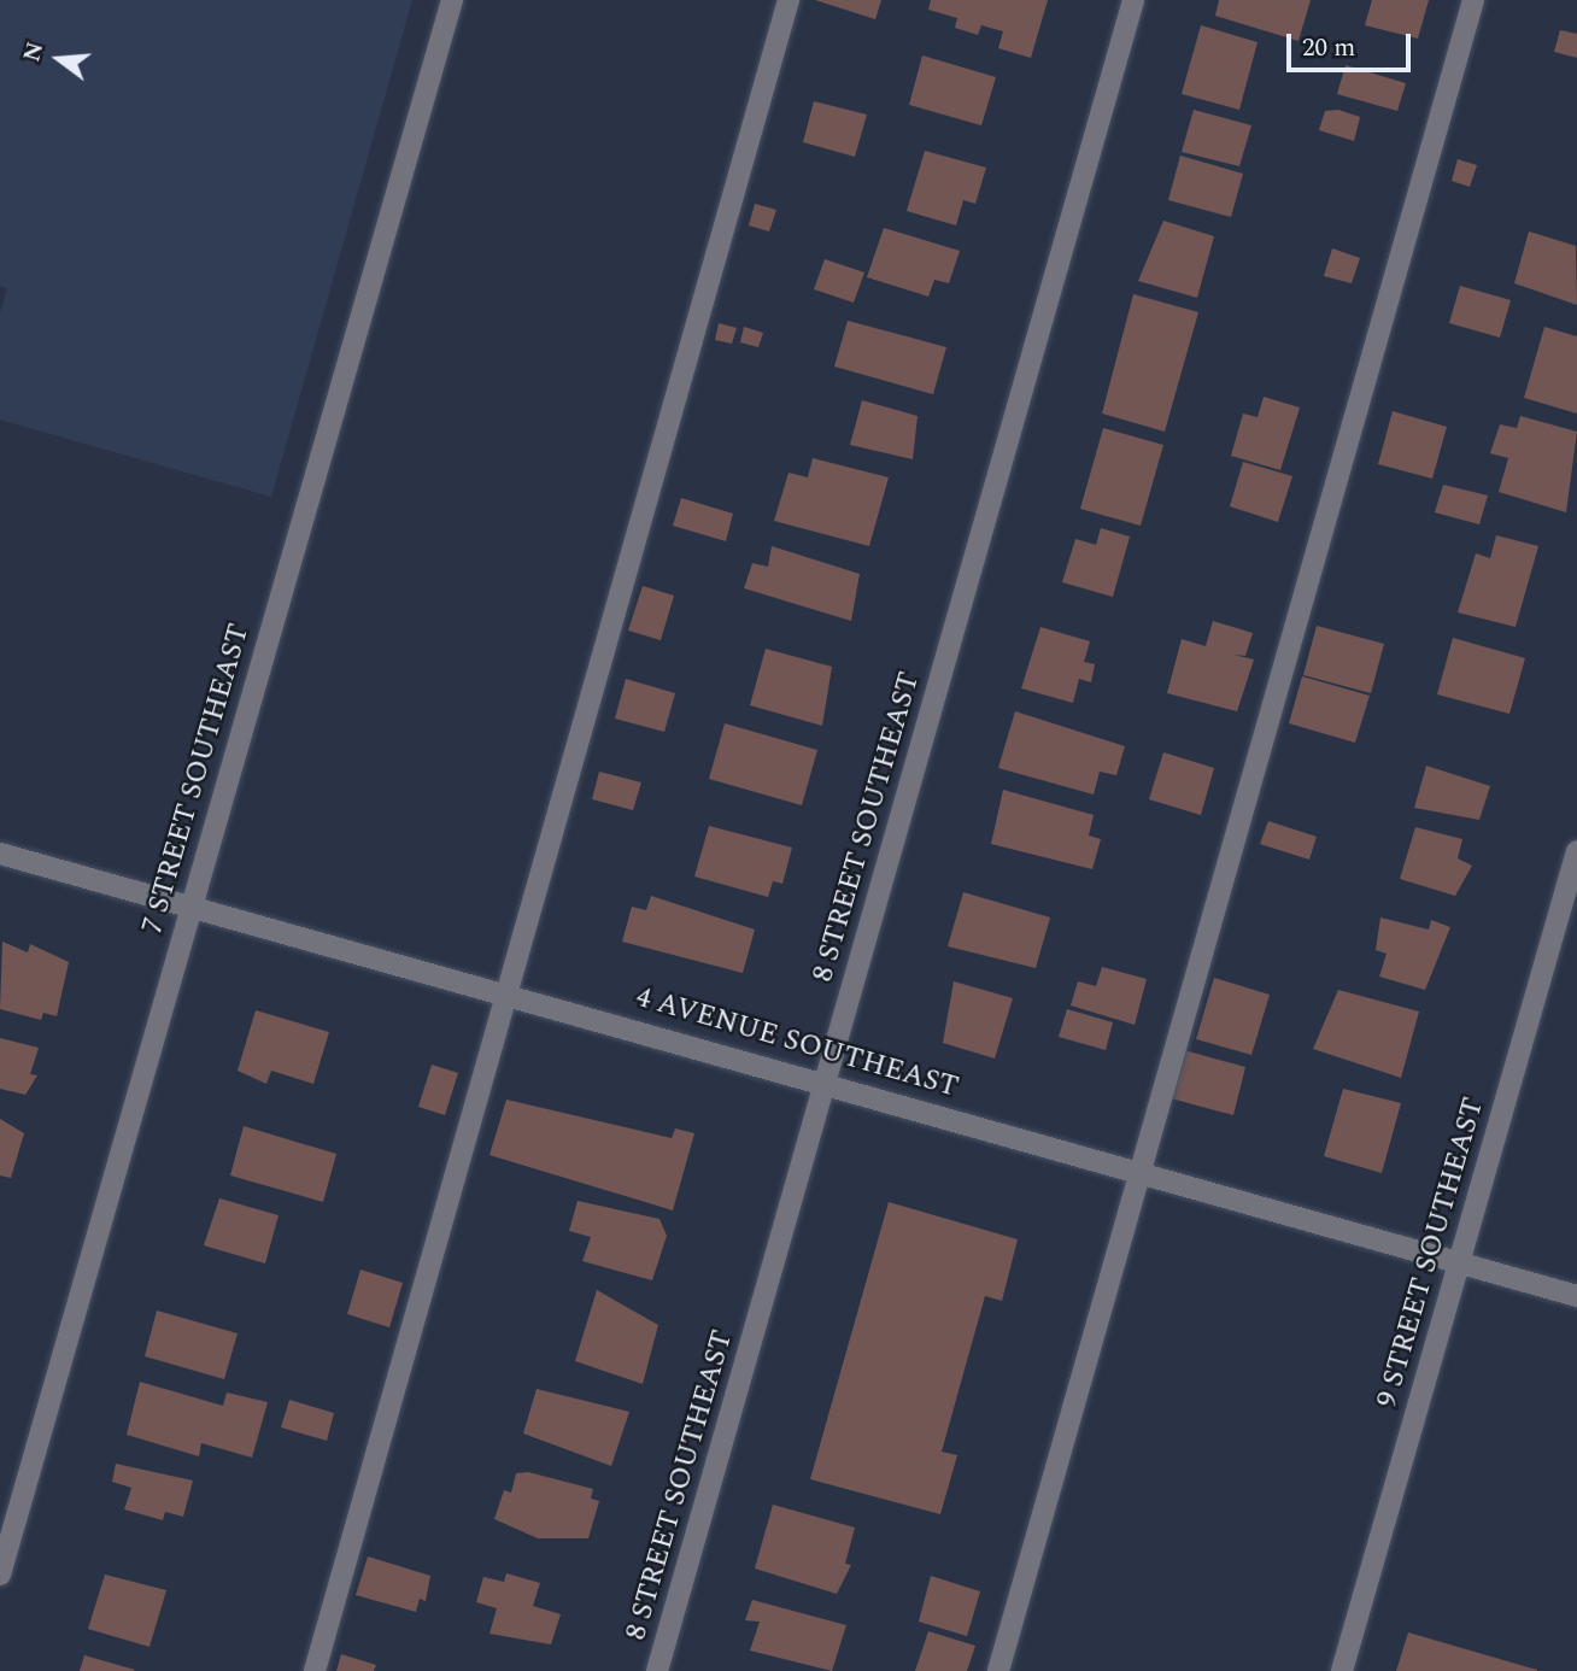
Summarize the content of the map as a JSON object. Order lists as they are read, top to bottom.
{
  "streets": {
    "street": [
      "7 STREET SOUTHEAST",
      "8 STREET SOUTHEAST",
      "4 AVENUE SOUTHEAST",
      "9 STREET SOUTHEAST"
    ]
  },
  "crossings": [
    ["7 STREET SOUTHEAST", "4 AVENUE SOUTHEAST"],
    ["8 STREET SOUTHEAST", "4 AVENUE SOUTHEAST"],
    ["4 AVENUE SOUTHEAST", "9 STREET SOUTHEAST"]
  ],
  "scale_bar": "20 m",
  "north": "left"
}
